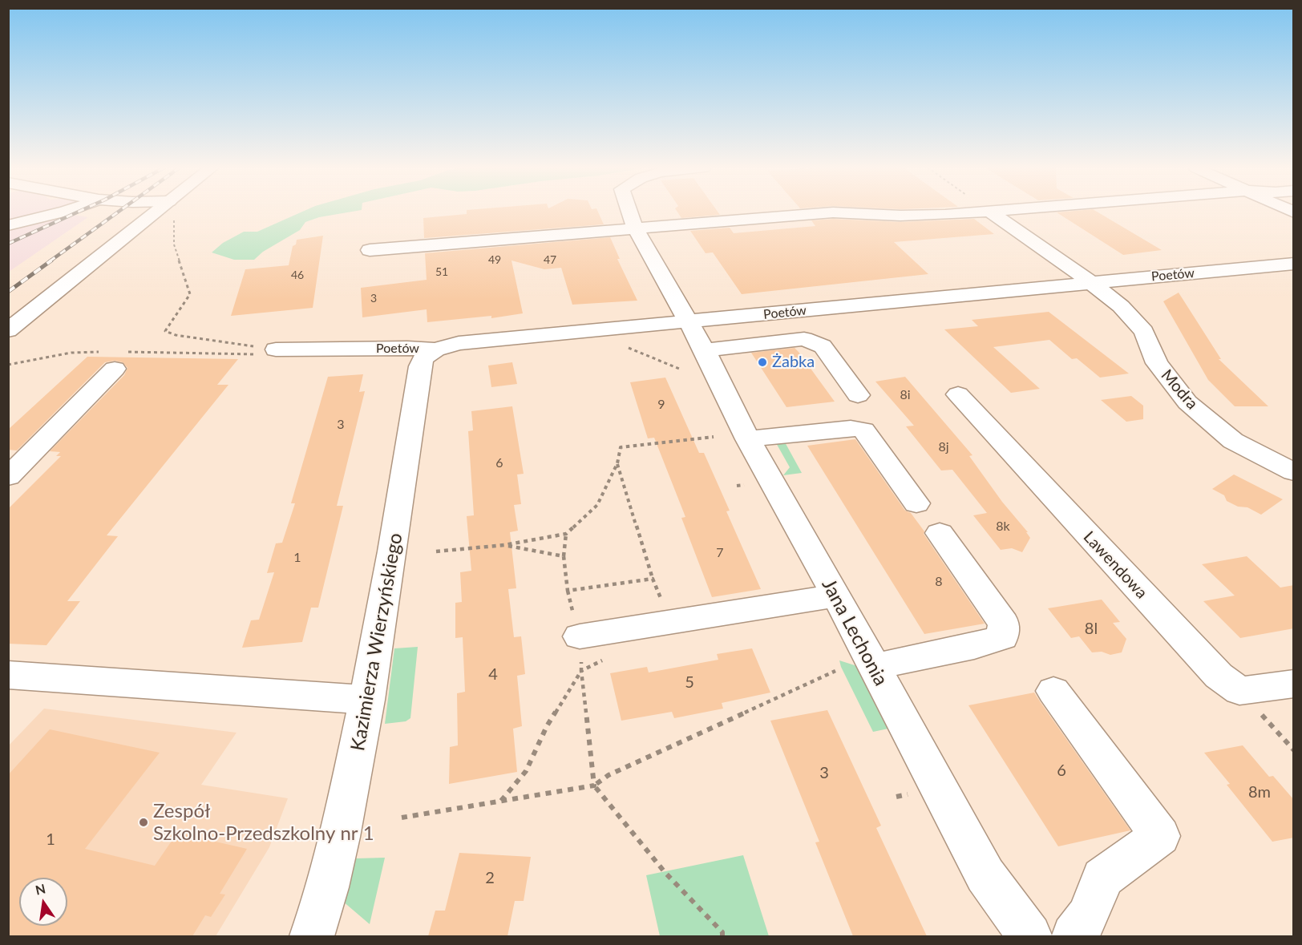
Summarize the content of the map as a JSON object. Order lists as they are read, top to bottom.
{
  "streets": {
    "street": [
      "Poetów",
      "Modra",
      "Lawendowa",
      "Jana Lechonia",
      "Kazimierza Wierzyńskiego"
    ]
  },
  "crossings": [
    ["Poetów", "Modra"],
    ["Poetów", "Jana Lechonia"],
    ["Poetów", "Kazimierza Wierzyńskiego"]
  ],
  "places": ["Żabka", "Zespół Szkolno-Przedszkolny nr 1"],
  "house_numbers": [
    "49",
    "47",
    "51",
    "46",
    "3",
    "8i",
    "9",
    "3",
    "8j",
    "6",
    "8k",
    "7",
    "1",
    "8",
    "8l",
    "4",
    "5",
    "6",
    "3",
    "8m",
    "1",
    "2"
  ],
  "north": "top"
}
